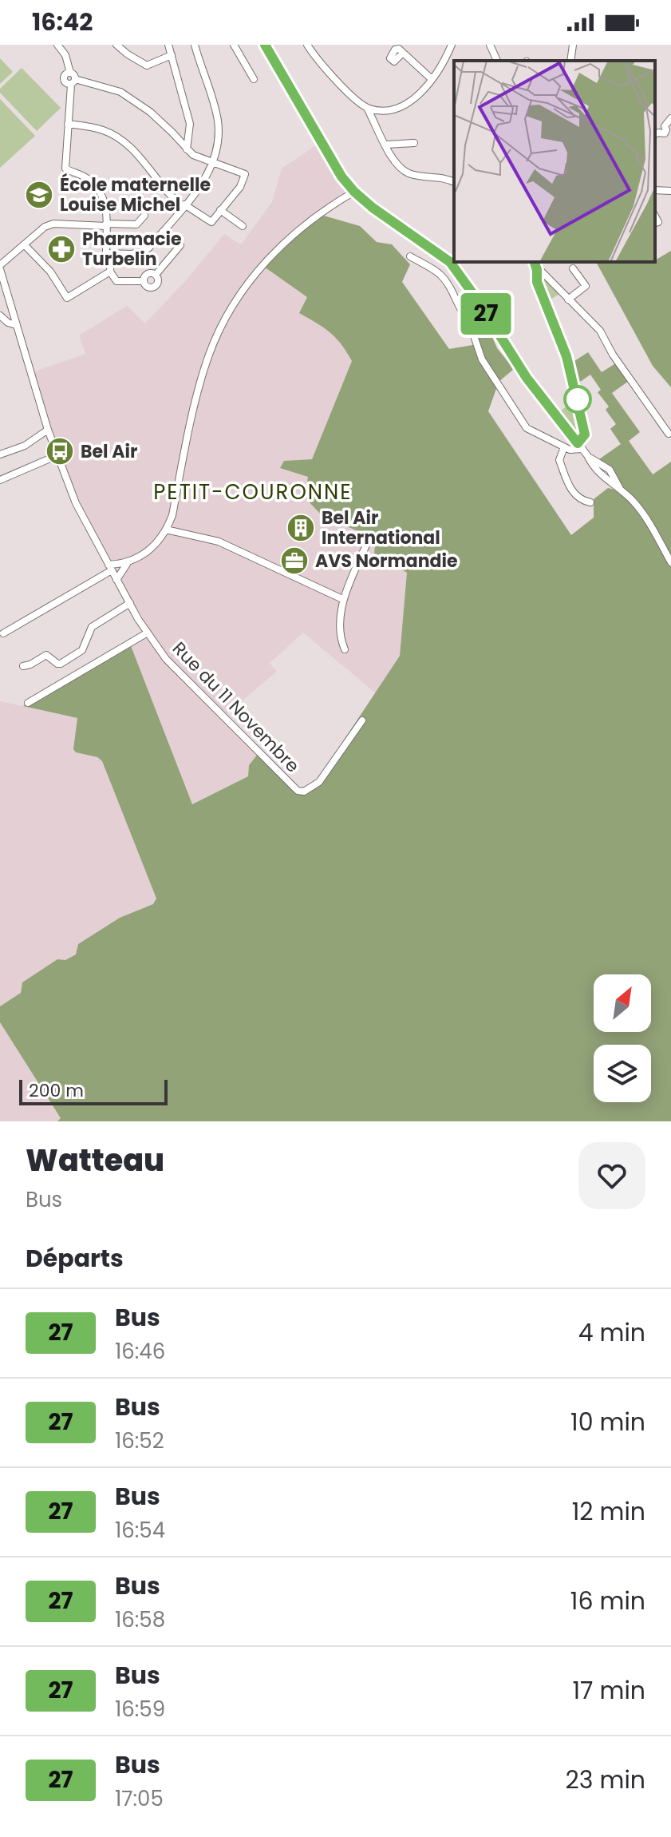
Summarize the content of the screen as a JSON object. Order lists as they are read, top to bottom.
{
  "streets": {
    "street": ["Rue du 11 Novembre"]
  },
  "districts": ["PETIT-COURONNE"],
  "places": {
    "school or university": ["École maternelle Louise Michel"],
    "pharmacy": ["Pharmacie Turbelin"],
    "bus stop": ["Bel Air"],
    "building": ["Bel Air International"],
    "office": ["AVS Normandie"]
  },
  "lines": ["bus line 27"],
  "scale_bar": "200 m",
  "north": "top right",
  "page": {
    "status": "16:42",
    "on_map": "27",
    "scale": "200 m",
    "heading": [
      ["Watteau", "Bus"],
      "Départs"
    ],
    "list": [
      {
        "mark": "27",
        "name": "Bus",
        "note": "16:46",
        "value": "4 min"
      },
      {
        "mark": "27",
        "name": "Bus",
        "note": "16:52",
        "value": "10 min"
      },
      {
        "mark": "27",
        "name": "Bus",
        "note": "16:54",
        "value": "12 min"
      },
      {
        "mark": "27",
        "name": "Bus",
        "note": "16:58",
        "value": "16 min"
      },
      {
        "mark": "27",
        "name": "Bus",
        "note": "16:59",
        "value": "17 min"
      },
      {
        "mark": "27",
        "name": "Bus",
        "note": "17:05",
        "value": "23 min"
      }
    ]
  }
}
